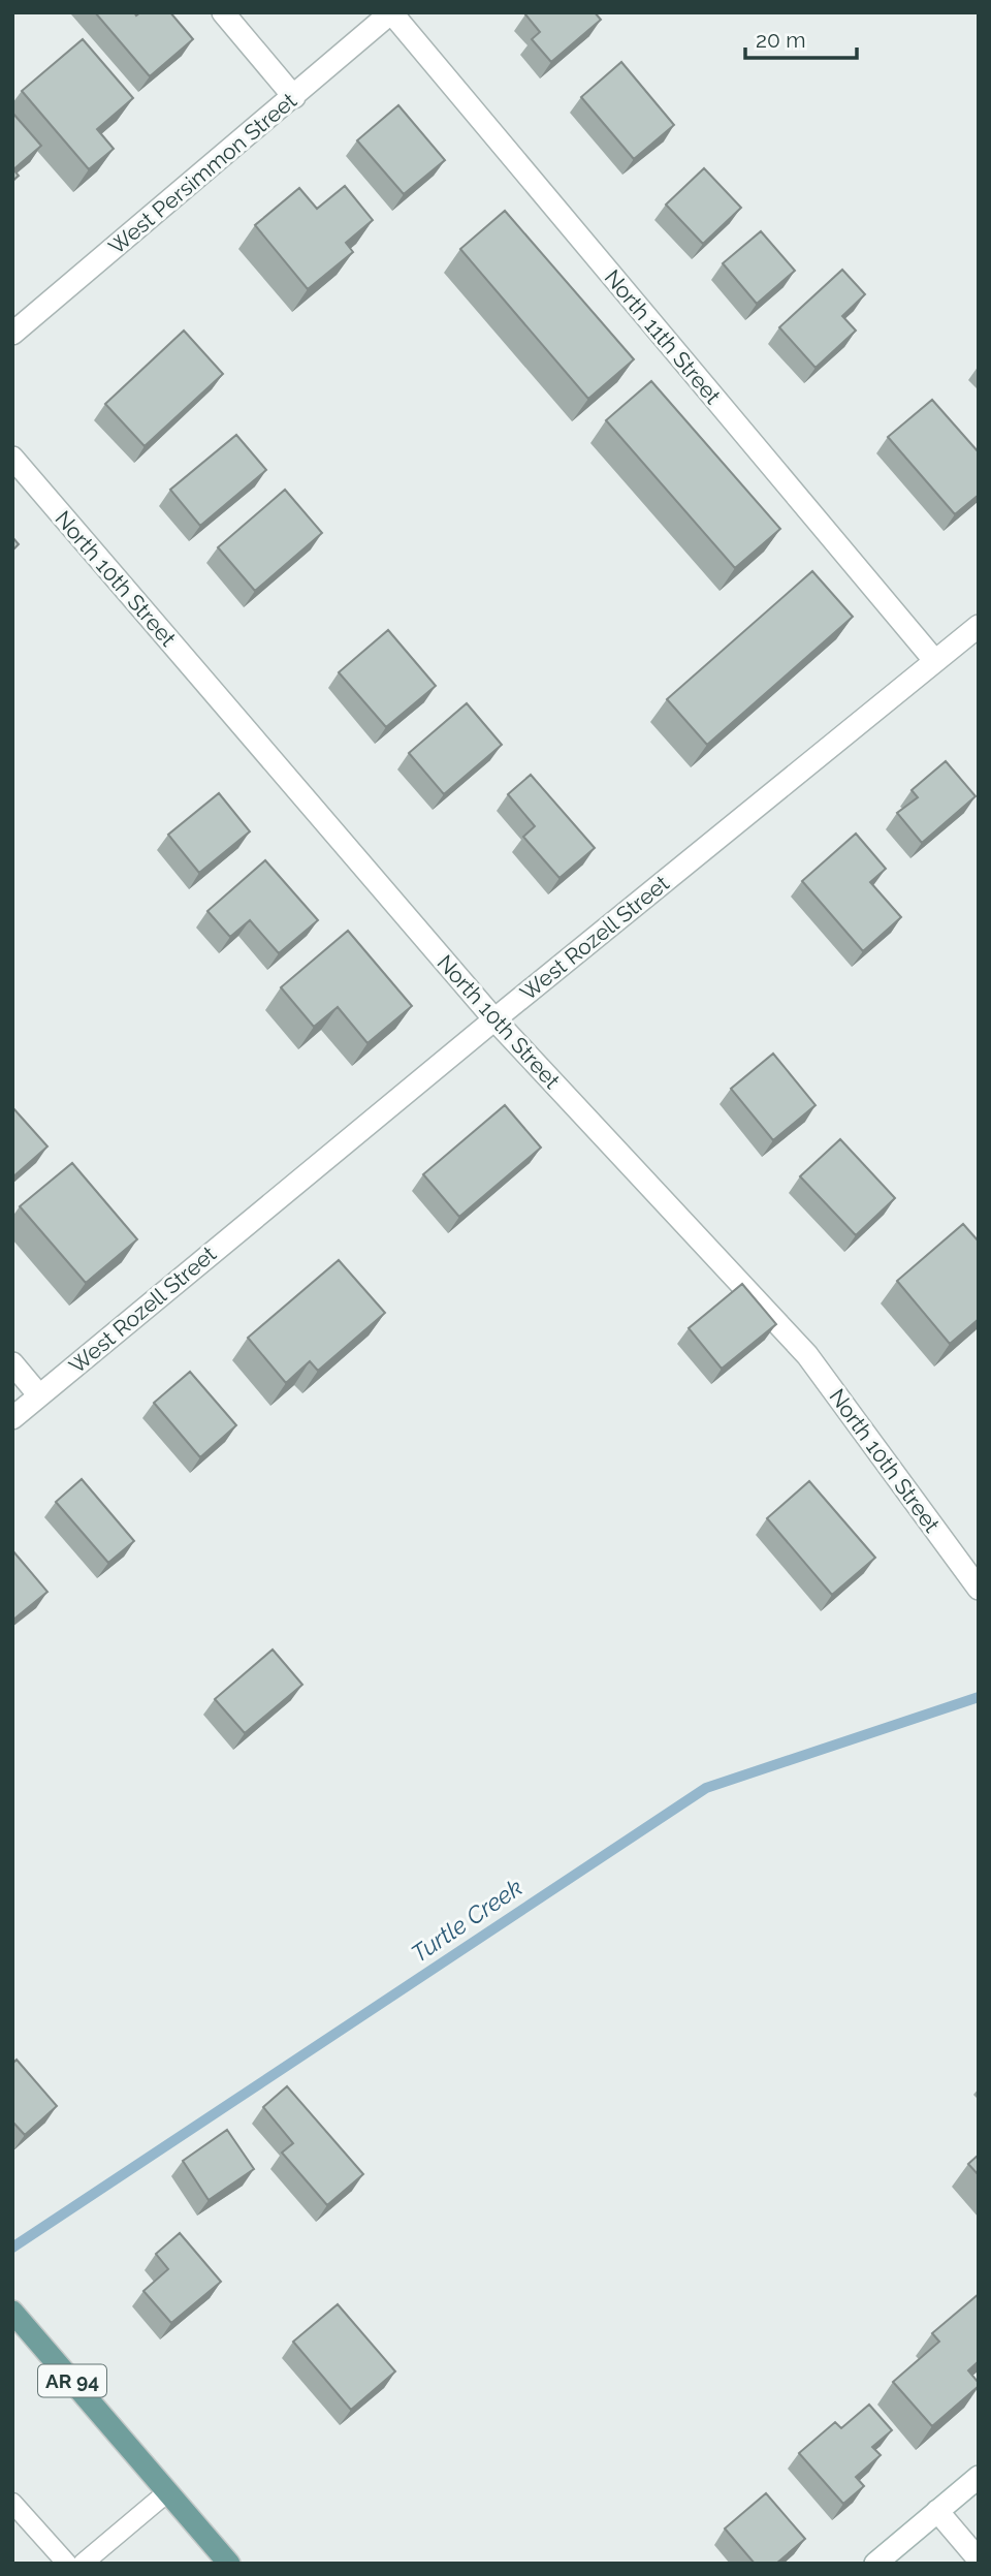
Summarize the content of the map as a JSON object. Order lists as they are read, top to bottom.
{
  "streets": {
    "main road": ["AR 94"],
    "street": [
      "West Persimmon Street",
      "North 11th Street",
      "North 10th Street",
      "West Rozell Street"
    ]
  },
  "crossings": [
    ["West Persimmon Street", "North 11th Street"],
    ["North 11th Street", "West Rozell Street"],
    ["North 10th Street", "West Rozell Street"]
  ],
  "water": ["Turtle Creek"],
  "scale_bar": "20 m"
}
